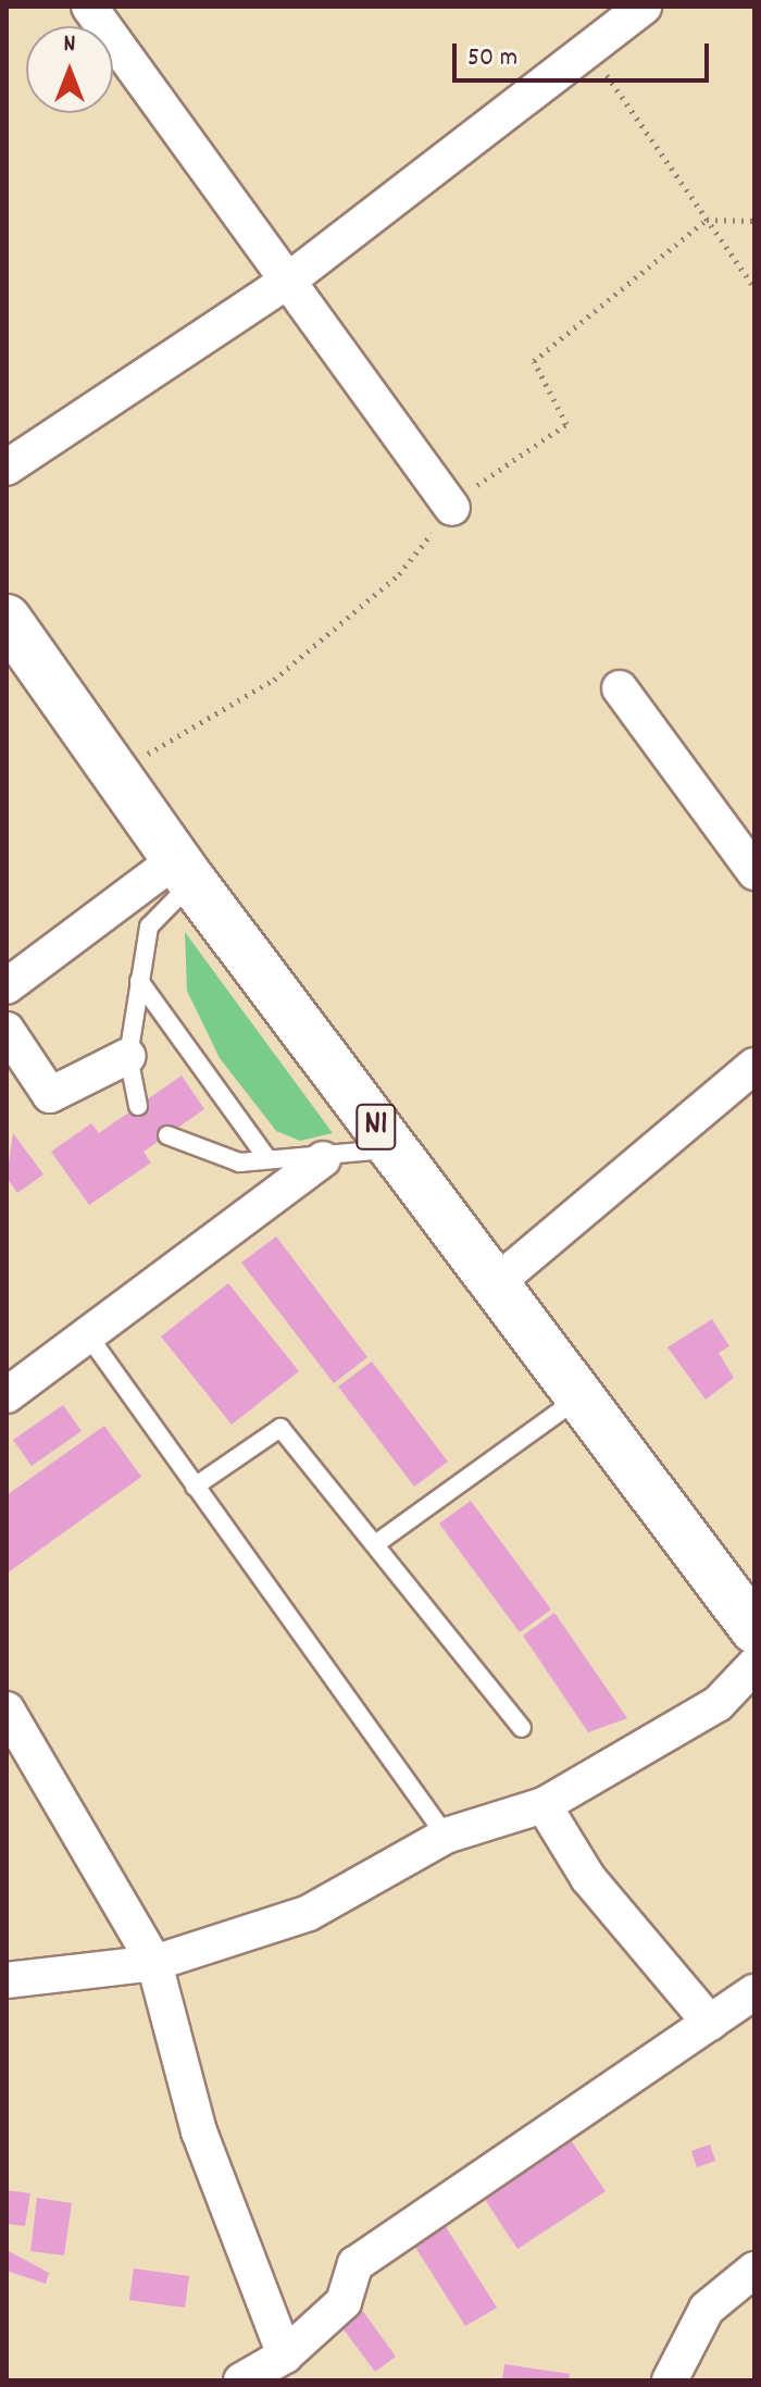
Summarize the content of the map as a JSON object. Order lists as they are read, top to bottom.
{
  "streets": {
    "highway": ["N1"]
  },
  "scale_bar": "50 m",
  "north": "top"
}
